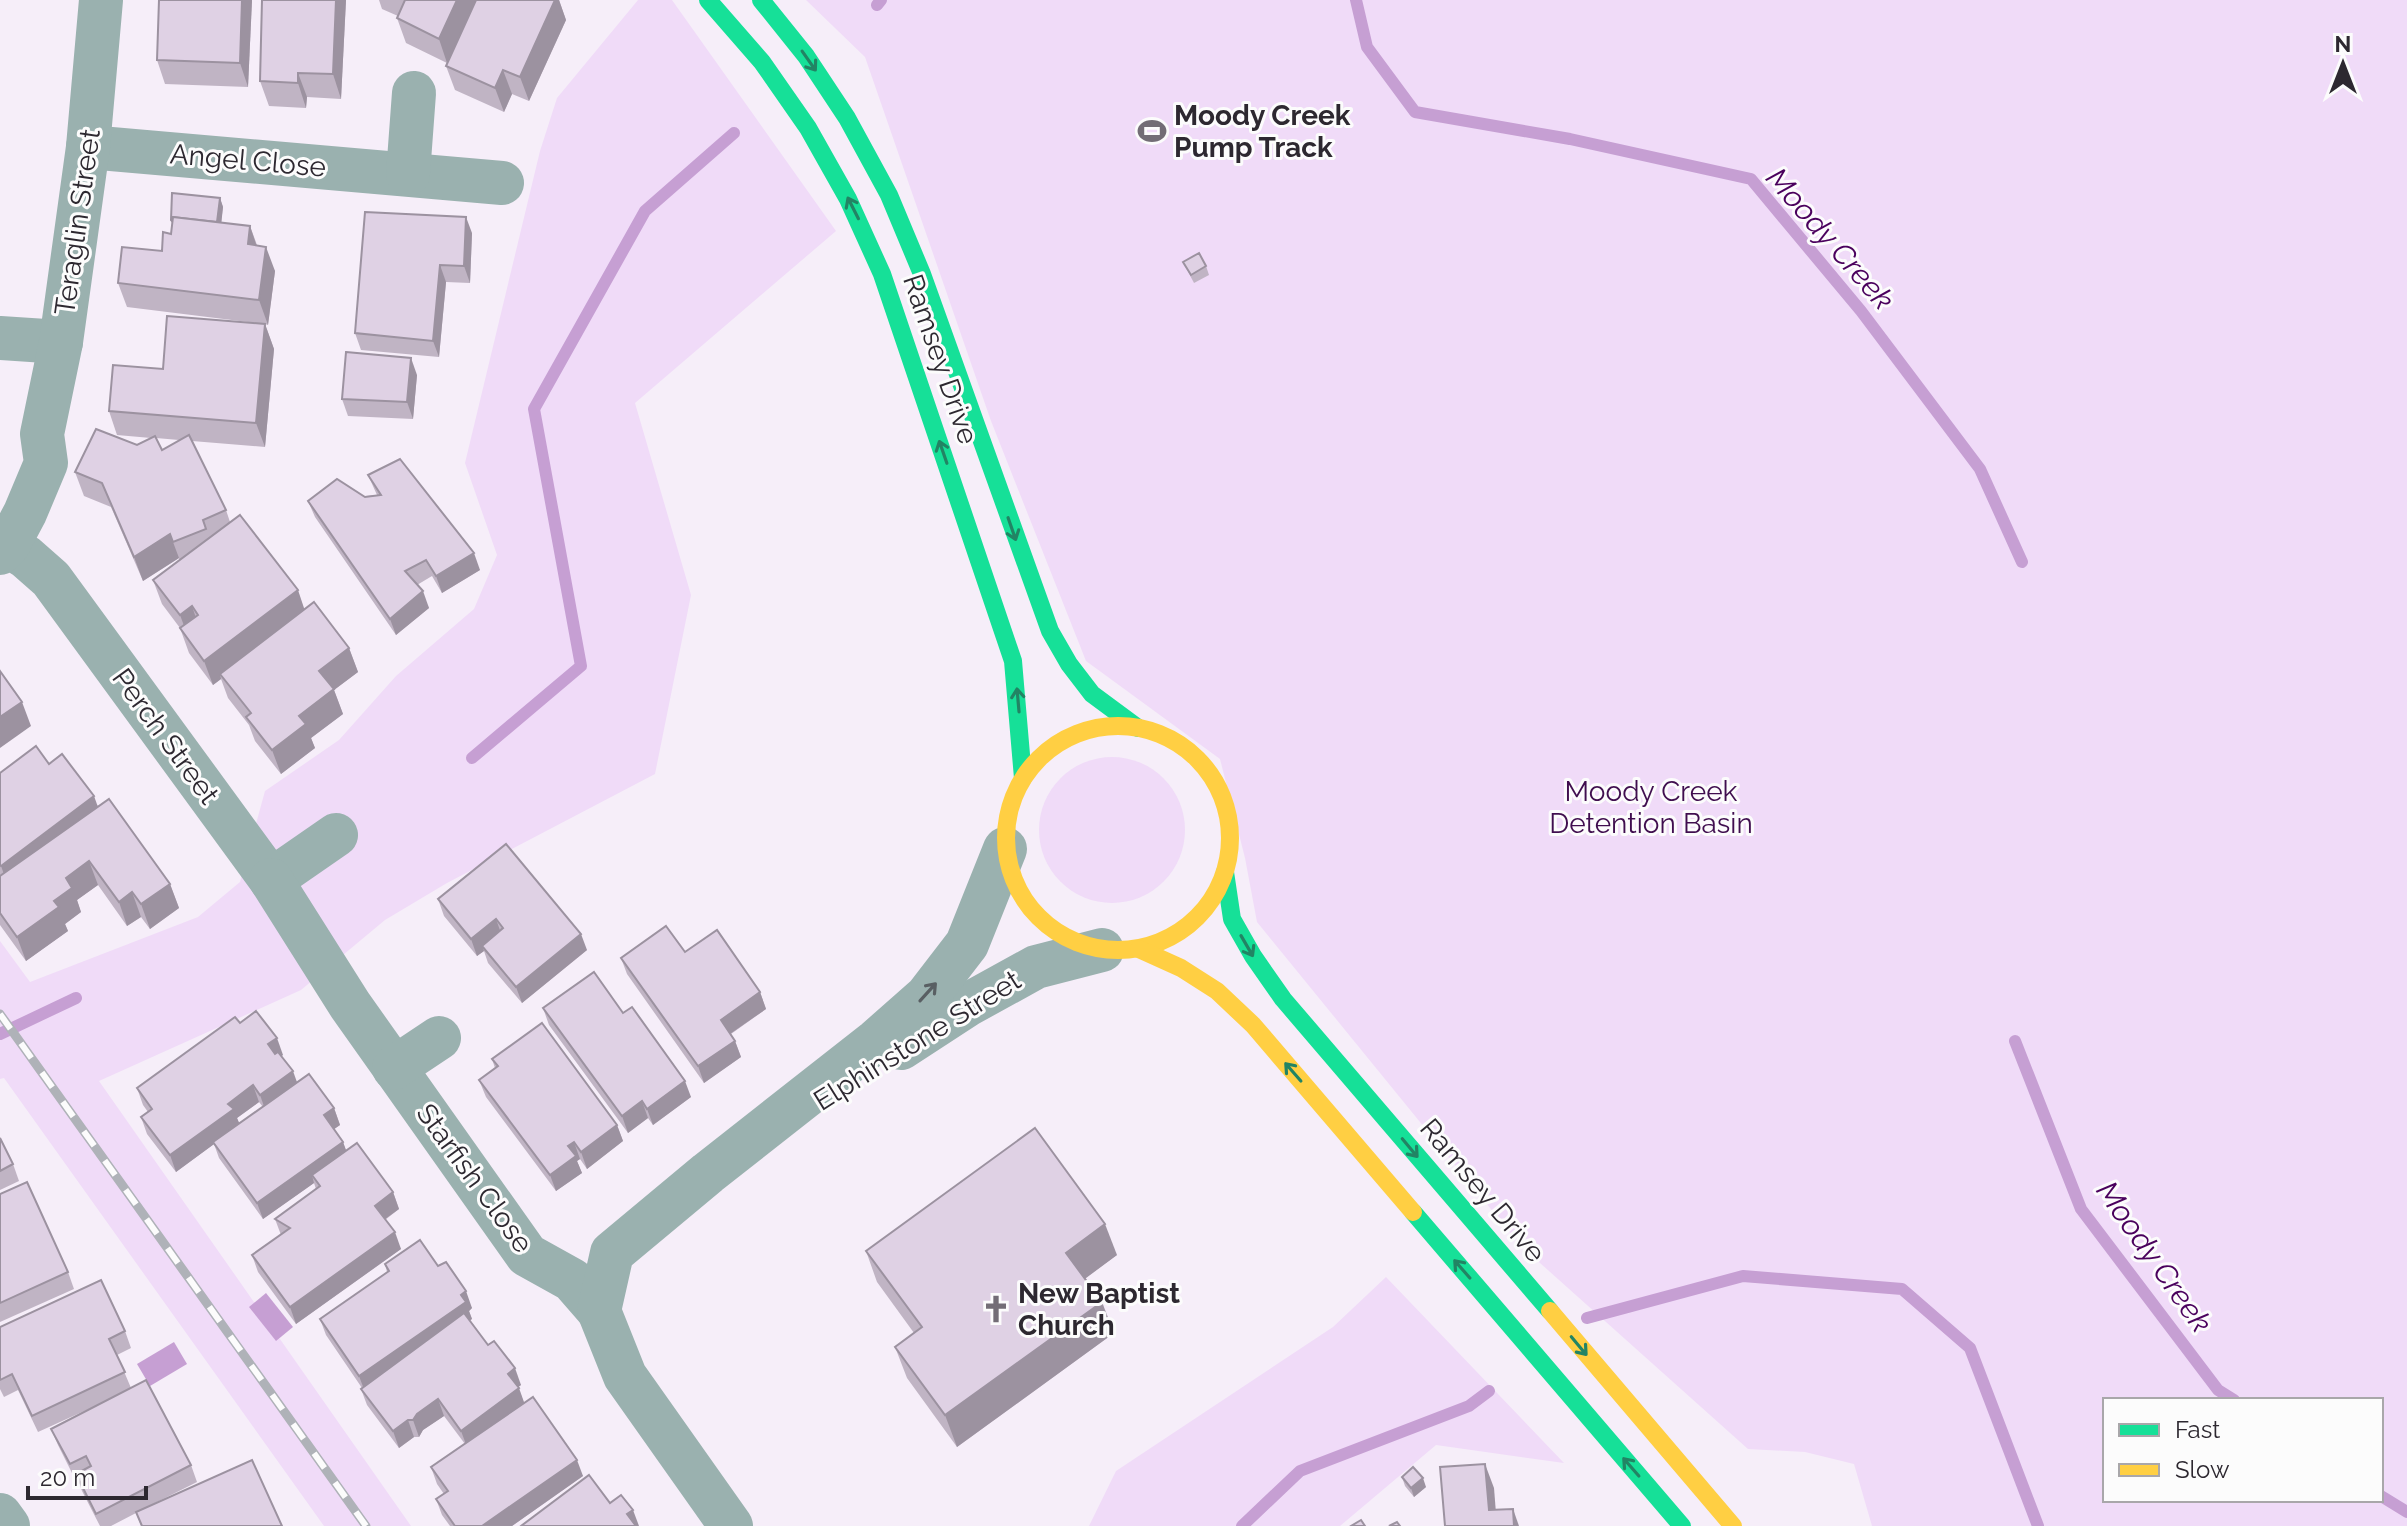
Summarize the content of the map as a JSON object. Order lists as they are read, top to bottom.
{
  "streets": {
    "main road": ["Ramsey Drive"],
    "street": [
      "Angel Close",
      "Teraglin Street",
      "Perch Street",
      "Elphinstone Street",
      "Starfish Close"
    ]
  },
  "crossings": [
    ["Angel Close", "Teraglin Street"],
    ["Teraglin Street", "Perch Street"],
    ["Ramsey Drive", "Elphinstone Street"],
    ["Perch Street", "Starfish Close"],
    ["Elphinstone Street", "Starfish Close"]
  ],
  "water": ["Moody Creek"],
  "parks": ["Moody Creek Detention Basin"],
  "places": {
    "sports": ["Moody Creek Pump Track"],
    "church": ["New Baptist Church"]
  },
  "legend": ["Fast", "Slow"],
  "scale_bar": "20 m",
  "north": "top"
}
